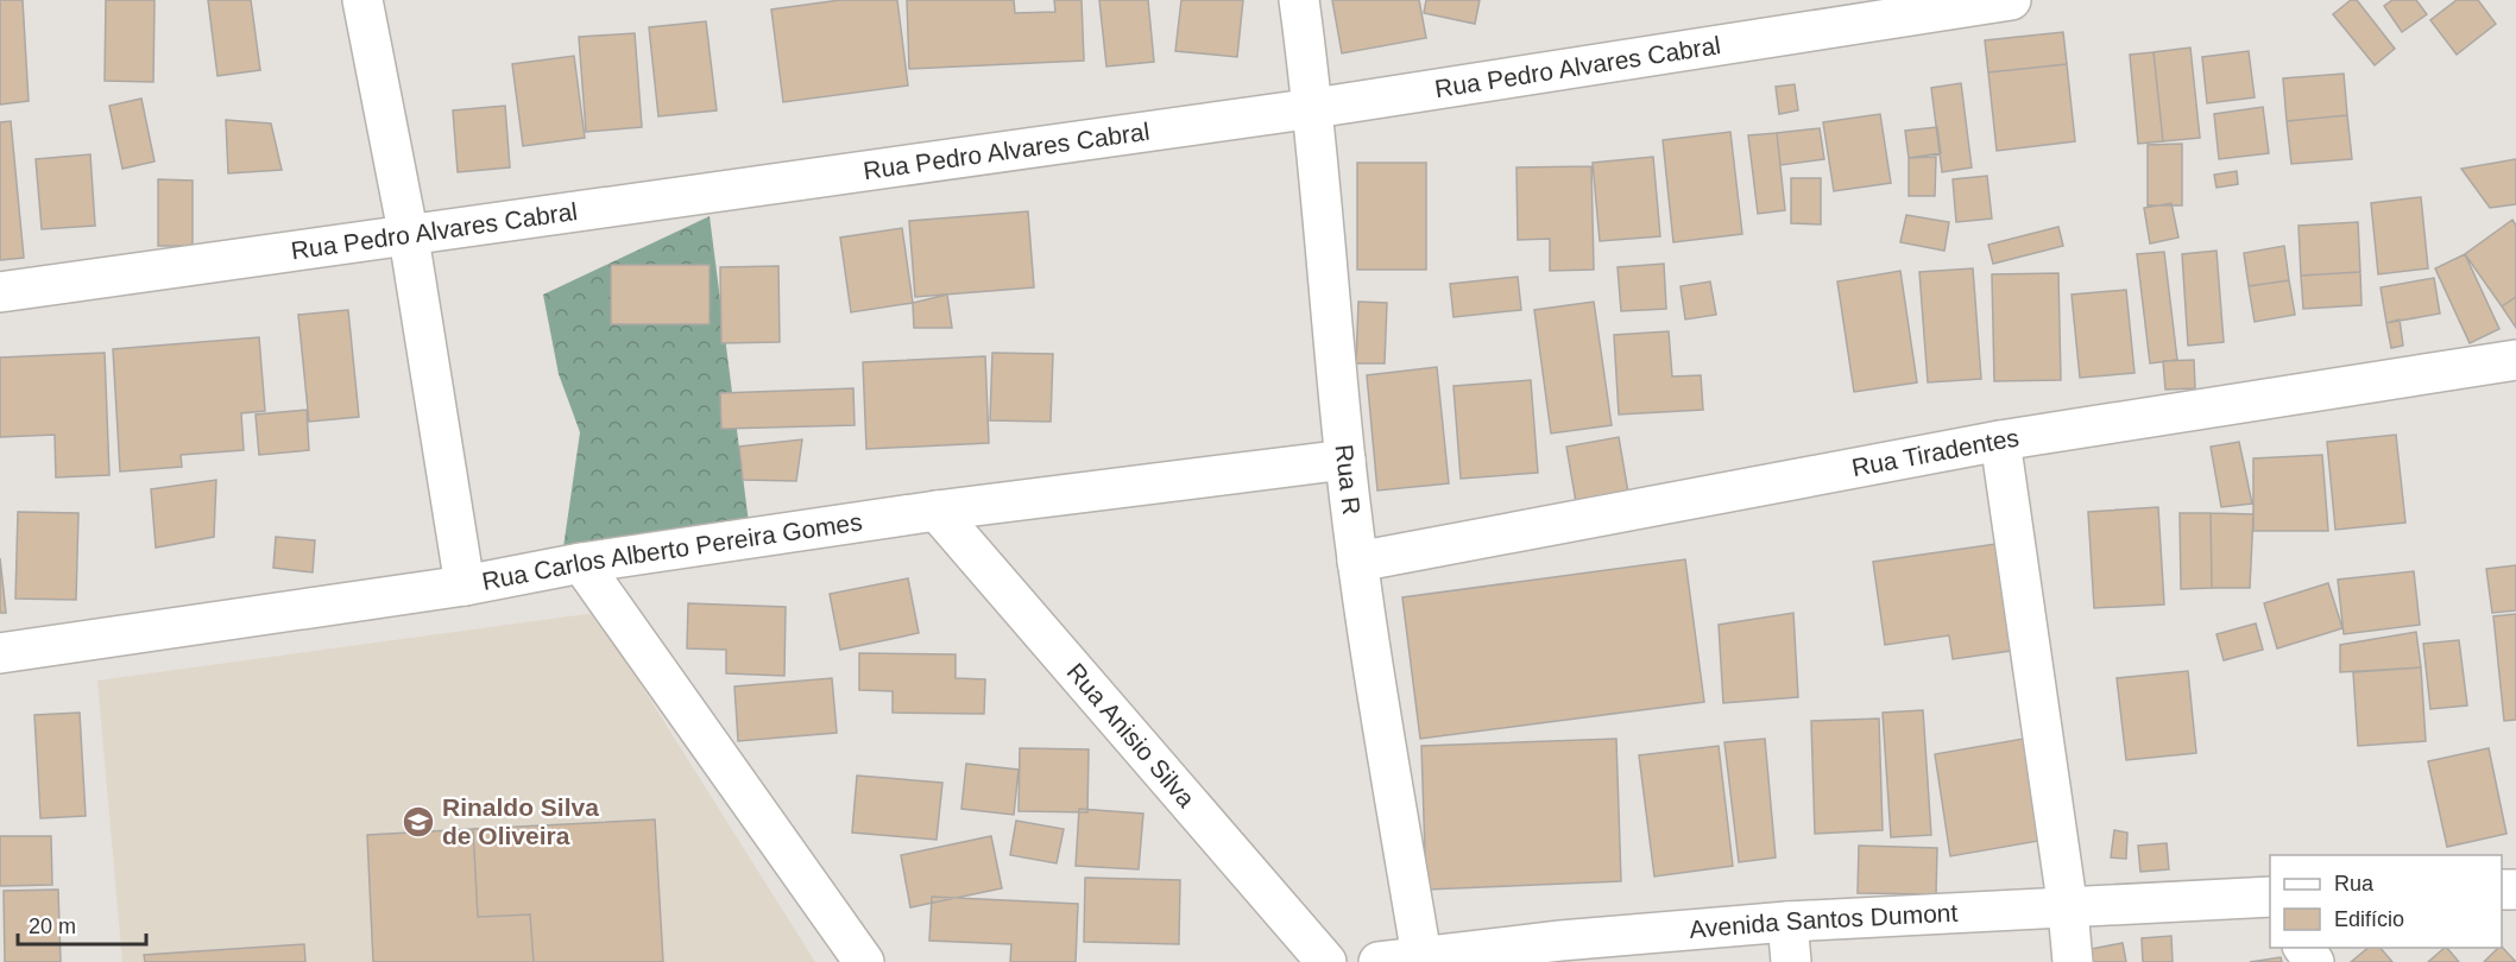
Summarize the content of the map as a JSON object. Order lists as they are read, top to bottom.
{
  "streets": {
    "street": [
      "Rua Pedro Alvares Cabral",
      "Rua Tiradentes",
      "Rua R",
      "Rua Carlos Alberto Pereira Gomes",
      "Rua Anisio Silva",
      "Avenida Santos Dumont"
    ]
  },
  "crossings": [
    ["Rua Pedro Alvares Cabral", "Rua R"],
    ["Rua Tiradentes", "Rua R"],
    ["Rua R", "Rua Carlos Alberto Pereira Gomes"],
    ["Rua R", "Avenida Santos Dumont"],
    ["Rua Carlos Alberto Pereira Gomes", "Rua Anisio Silva"]
  ],
  "places": {
    "school or university": ["Rinaldo Silva de Oliveira"]
  },
  "legend": ["Rua", "Edifício"],
  "scale_bar": "20 m"
}
